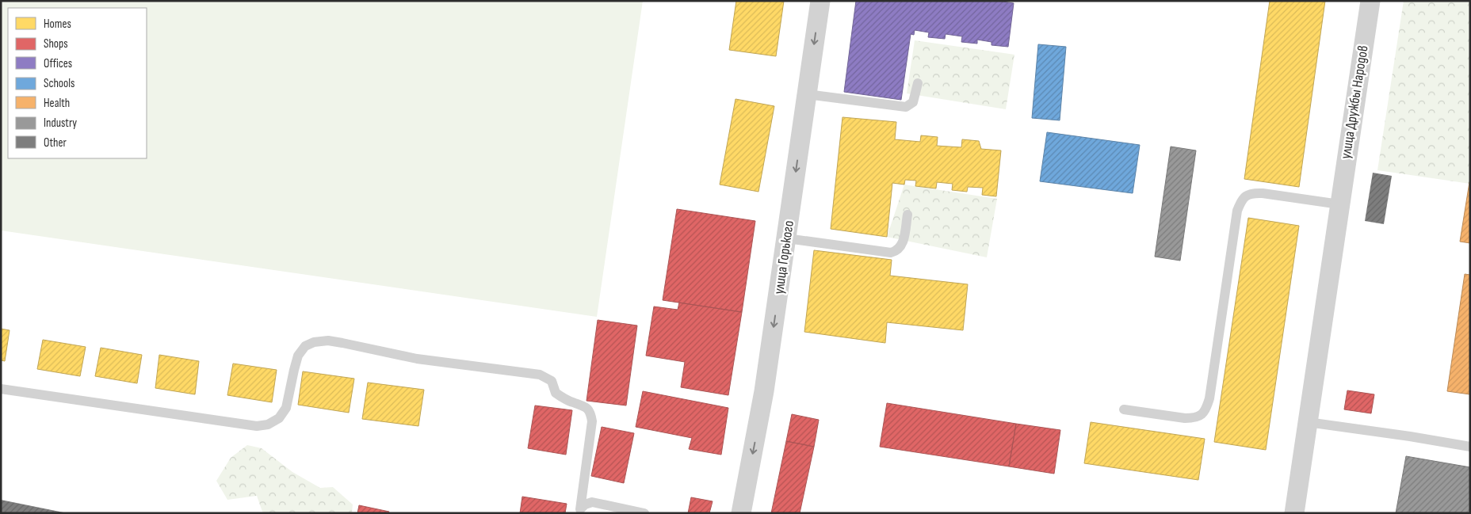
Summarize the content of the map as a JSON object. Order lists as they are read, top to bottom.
{
  "streets": {
    "street": ["улица Дружбы Народов", "улица Горького"]
  },
  "one_way": ["улица Горького"],
  "legend": [
    "Homes",
    "Shops",
    "Offices",
    "Schools",
    "Health",
    "Industry",
    "Other"
  ]
}
